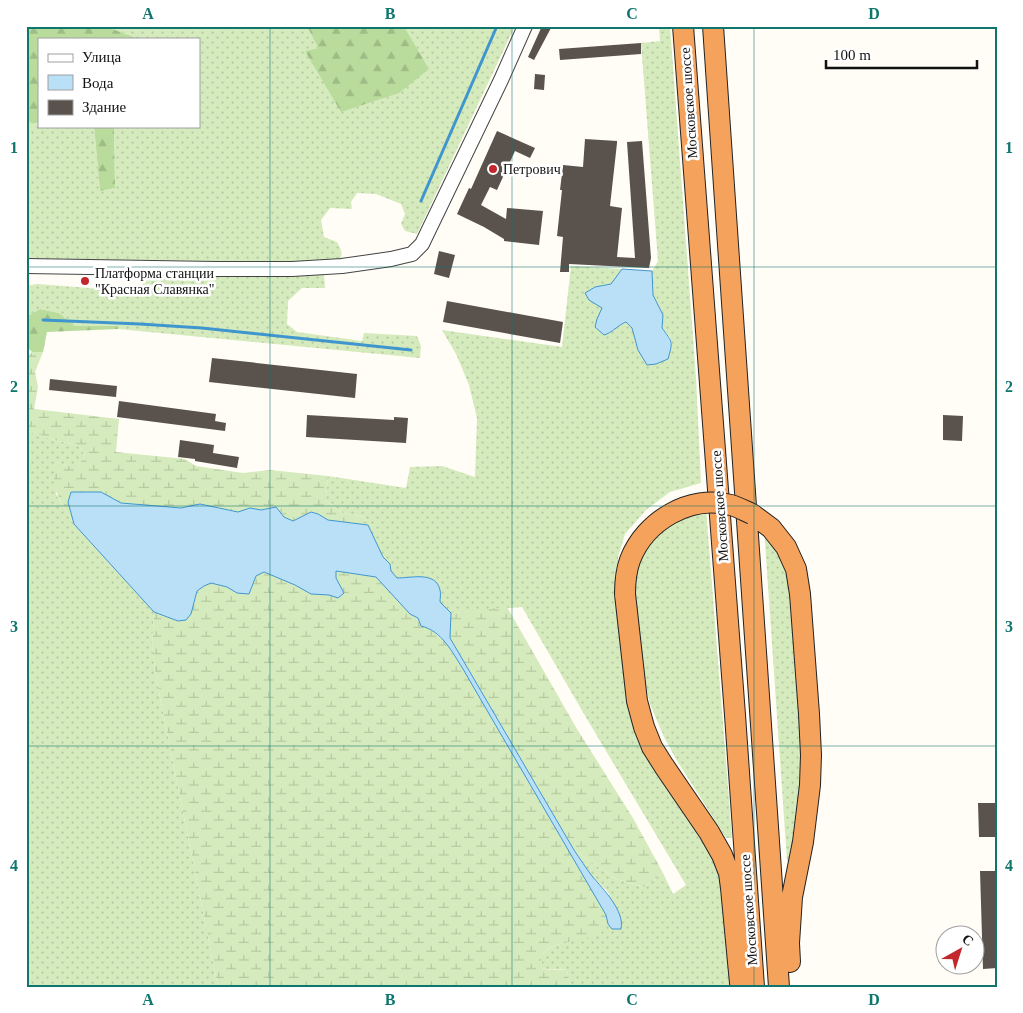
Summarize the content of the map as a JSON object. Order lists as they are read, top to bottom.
{
  "streets": {
    "highway": ["Московское шоссе"]
  },
  "places": ["Петрович", "Платформа станции \"Красная Славянка\""],
  "legend": ["Улица", "Вода", "Здание"],
  "scale_bar": "100 m",
  "north": "top right",
  "grid": {
    "columns": [
      "A",
      "B",
      "C",
      "D"
    ],
    "rows": [
      "1",
      "2",
      "3",
      "4"
    ]
  }
}
